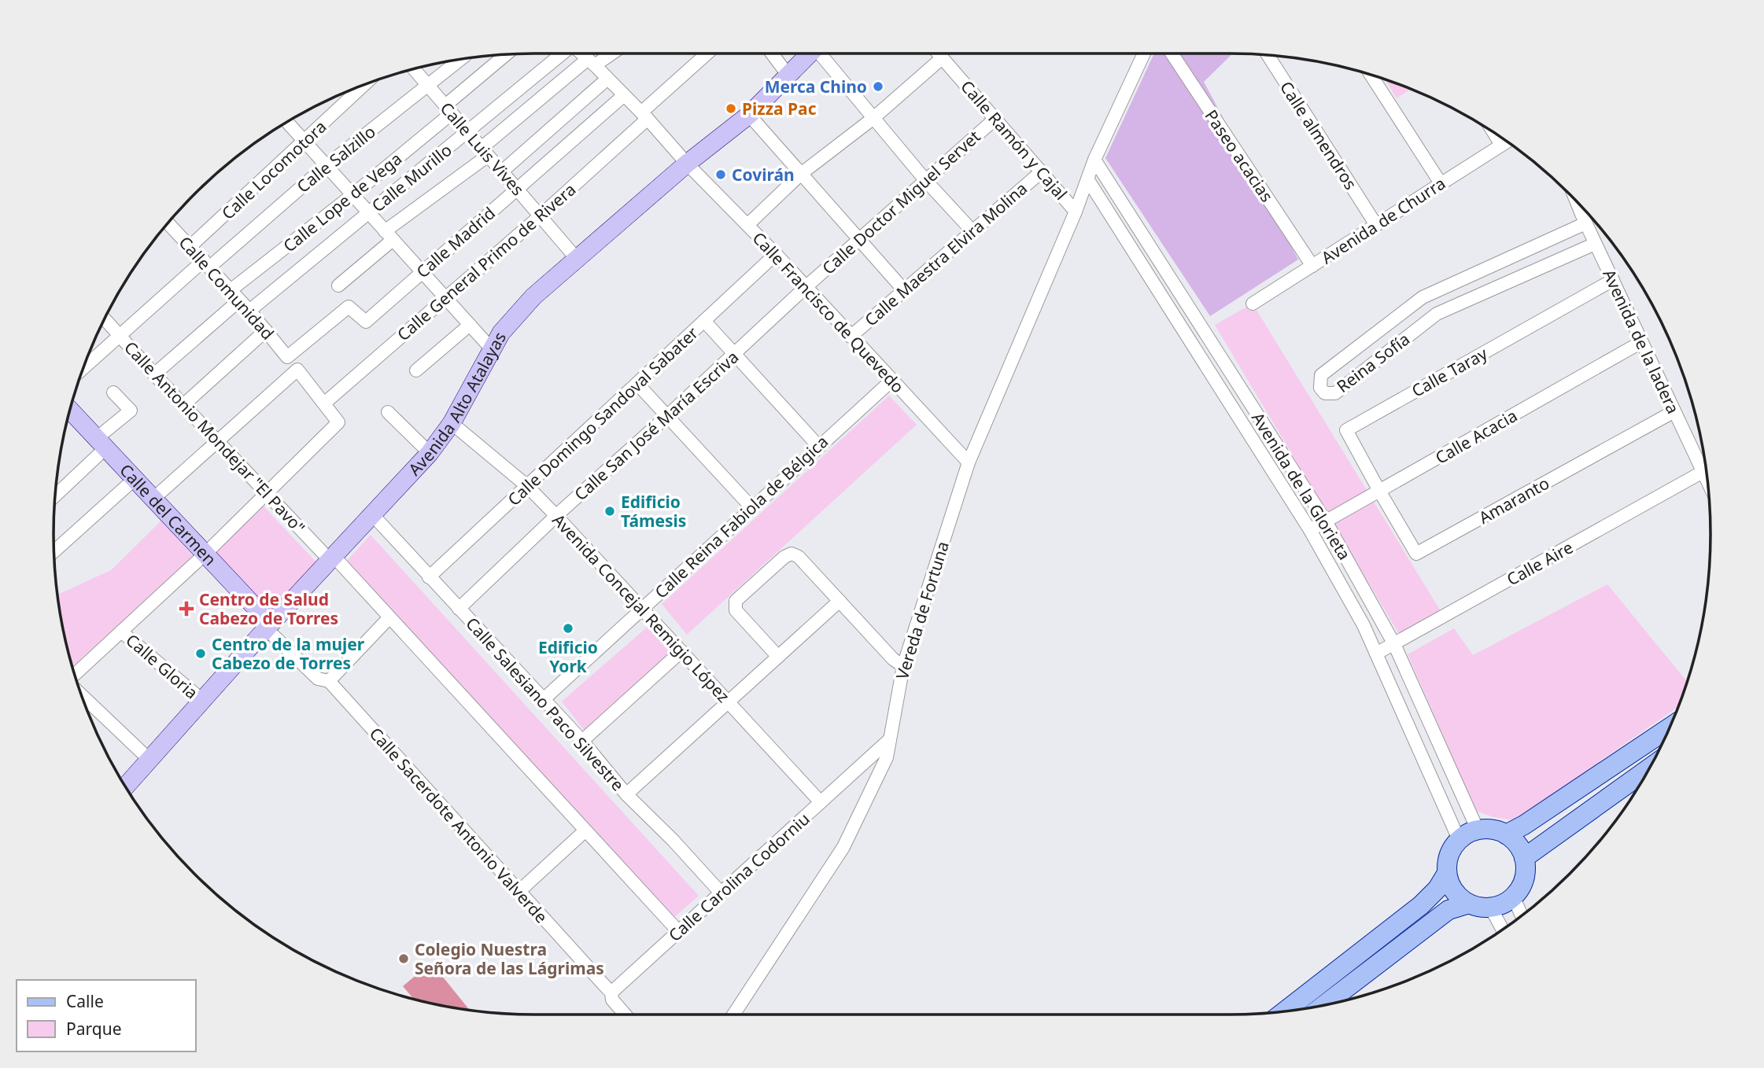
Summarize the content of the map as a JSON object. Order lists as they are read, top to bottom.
{
  "streets": {
    "main road": ["Avenida Alto Atalayas", "Calle del Carmen"],
    "street": [
      "Calle almendros",
      "Calle Ramón y Cajal",
      "Calle Luis Vives",
      "Paseo acacias",
      "Calle Salzillo",
      "Calle Locomotora",
      "Calle Murillo",
      "Calle Lope de Vega",
      "Calle Doctor Miguel Servet",
      "Avenida de Churra",
      "Calle Madrid",
      "Calle Maestra Elvira Molina",
      "Calle General Primo de Rivera",
      "Calle Comunidad",
      "Calle Francisco de Quevedo",
      "Avenida de la ladera",
      "Reina Sofía",
      "Calle Taray",
      "Calle Domingo Sandoval Sabater",
      "Calle San José María Escriva",
      "Calle Acacia",
      "Calle Antonio Mondejar \"El Pavo\"",
      "Avenida de la Glorieta",
      "Amaranto",
      "Calle Reina Fabiola de Bélgica",
      "Calle Aire",
      "Avenida Concejal Remigio López",
      "Vereda de Fortuna",
      "Calle Gloria",
      "Calle Salesiano Paco Silvestre",
      "Calle Sacerdote Antonio Valverde",
      "Calle Carolina Codorniu"
    ]
  },
  "crossings": [
    ["Calle almendros", "Avenida de Churra"],
    ["Calle Ramón y Cajal", "Calle Doctor Miguel Servet"],
    ["Calle Ramón y Cajal", "Calle Maestra Elvira Molina"],
    ["Calle Ramón y Cajal", "Vereda de Fortuna"],
    ["Calle Luis Vives", "Calle Salzillo"],
    ["Calle Luis Vives", "Calle Murillo"],
    ["Calle Luis Vives", "Calle Lope de Vega"],
    ["Calle Luis Vives", "Calle Madrid"],
    ["Calle Luis Vives", "Calle General Primo de Rivera"],
    ["Calle Luis Vives", "Avenida Alto Atalayas"],
    ["Paseo acacias", "Avenida de Churra"],
    ["Calle Salzillo", "Calle Comunidad"],
    ["Calle Salzillo", "Calle Antonio Mondejar \"El Pavo\""],
    ["Calle Locomotora", "Calle Comunidad"],
    ["Calle Murillo", "Calle Comunidad"],
    ["Calle Lope de Vega", "Calle Comunidad"],
    ["Calle Lope de Vega", "Calle Antonio Mondejar \"El Pavo\""],
    ["Calle Doctor Miguel Servet", "Calle Francisco de Quevedo"],
    ["Calle Doctor Miguel Servet", "Calle San José María Escriva"],
    ["Calle Madrid", "Calle Comunidad"],
    ["Calle Madrid", "Calle Francisco de Quevedo"],
    ["Calle Maestra Elvira Molina", "Calle Francisco de Quevedo"],
    ["Calle General Primo de Rivera", "Calle Francisco de Quevedo"],
    ["Calle Francisco de Quevedo", "Avenida Alto Atalayas"],
    ["Calle Francisco de Quevedo", "Calle Domingo Sandoval Sabater"],
    ["Calle Francisco de Quevedo", "Calle San José María Escriva"],
    ["Calle Francisco de Quevedo", "Calle Reina Fabiola de Bélgica"],
    ["Calle Francisco de Quevedo", "Vereda de Fortuna"],
    ["Avenida de la ladera", "Reina Sofía"],
    ["Avenida de la ladera", "Calle Taray"],
    ["Avenida de la ladera", "Calle Acacia"],
    ["Avenida de la ladera", "Amaranto"],
    ["Avenida de la ladera", "Calle Aire"],
    ["Calle Taray", "Calle Acacia"],
    ["Calle Taray", "Amaranto"],
    ["Avenida Alto Atalayas", "Calle Antonio Mondejar \"El Pavo\""],
    ["Avenida Alto Atalayas", "Calle del Carmen"],
    ["Avenida Alto Atalayas", "Avenida Concejal Remigio López"],
    ["Avenida Alto Atalayas", "Calle Gloria"],
    ["Avenida Alto Atalayas", "Calle Salesiano Paco Silvestre"],
    ["Avenida Alto Atalayas", "Calle Sacerdote Antonio Valverde"],
    ["Calle Domingo Sandoval Sabater", "Avenida Concejal Remigio López"],
    ["Calle Domingo Sandoval Sabater", "Calle Salesiano Paco Silvestre"],
    ["Calle San José María Escriva", "Avenida Concejal Remigio López"],
    ["Calle San José María Escriva", "Calle Salesiano Paco Silvestre"],
    ["Calle Acacia", "Avenida de la Glorieta"],
    ["Calle Acacia", "Amaranto"],
    ["Calle Antonio Mondejar \"El Pavo\"", "Calle Carolina Codorniu"],
    ["Avenida de la Glorieta", "Calle Aire"],
    ["Avenida de la Glorieta", "Vereda de Fortuna"],
    ["Calle del Carmen", "Calle Sacerdote Antonio Valverde"],
    ["Calle Reina Fabiola de Bélgica", "Avenida Concejal Remigio López"],
    ["Calle Reina Fabiola de Bélgica", "Calle Salesiano Paco Silvestre"],
    ["Avenida Concejal Remigio López", "Calle Carolina Codorniu"],
    ["Vereda de Fortuna", "Calle Carolina Codorniu"],
    ["Calle Salesiano Paco Silvestre", "Calle Carolina Codorniu"],
    ["Calle Sacerdote Antonio Valverde", "Calle Carolina Codorniu"]
  ],
  "places": {
    "other": [
      "Merca Chino",
      "Pizza Pac",
      "Covirán",
      "Edificio Támesis",
      "Edificio York",
      "Centro de la mujer Cabezo de Torres",
      "Colegio Nuestra Señora de las Lágrimas"
    ],
    "health": ["Centro de Salud Cabezo de Torres"]
  },
  "legend": ["Calle", "Parque"]
}
